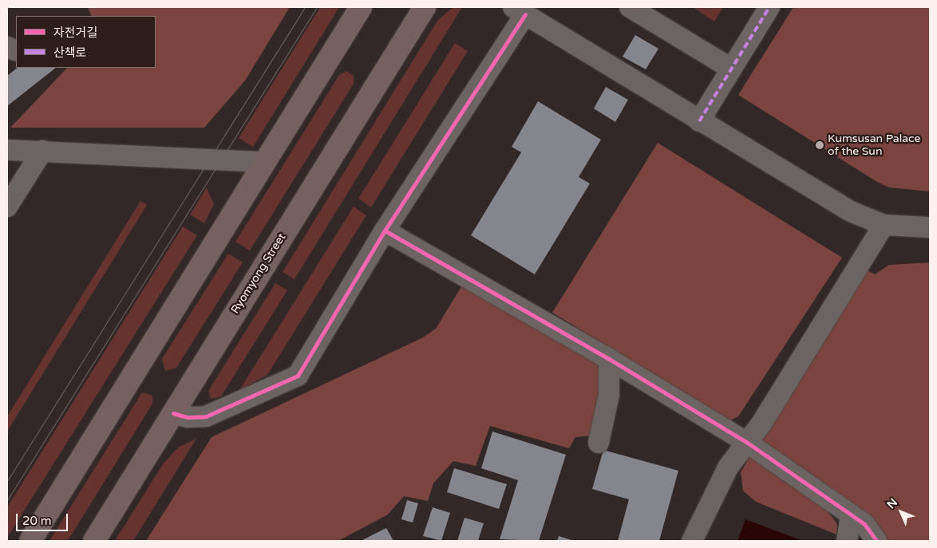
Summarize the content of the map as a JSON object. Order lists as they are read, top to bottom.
{
  "streets": {
    "highway": ["Ryomyong Street"]
  },
  "places": ["Kumsusan Palace of the Sun"],
  "legend": ["자전거길", "산책로"],
  "scale_bar": "20 m",
  "north": "top left"
}
